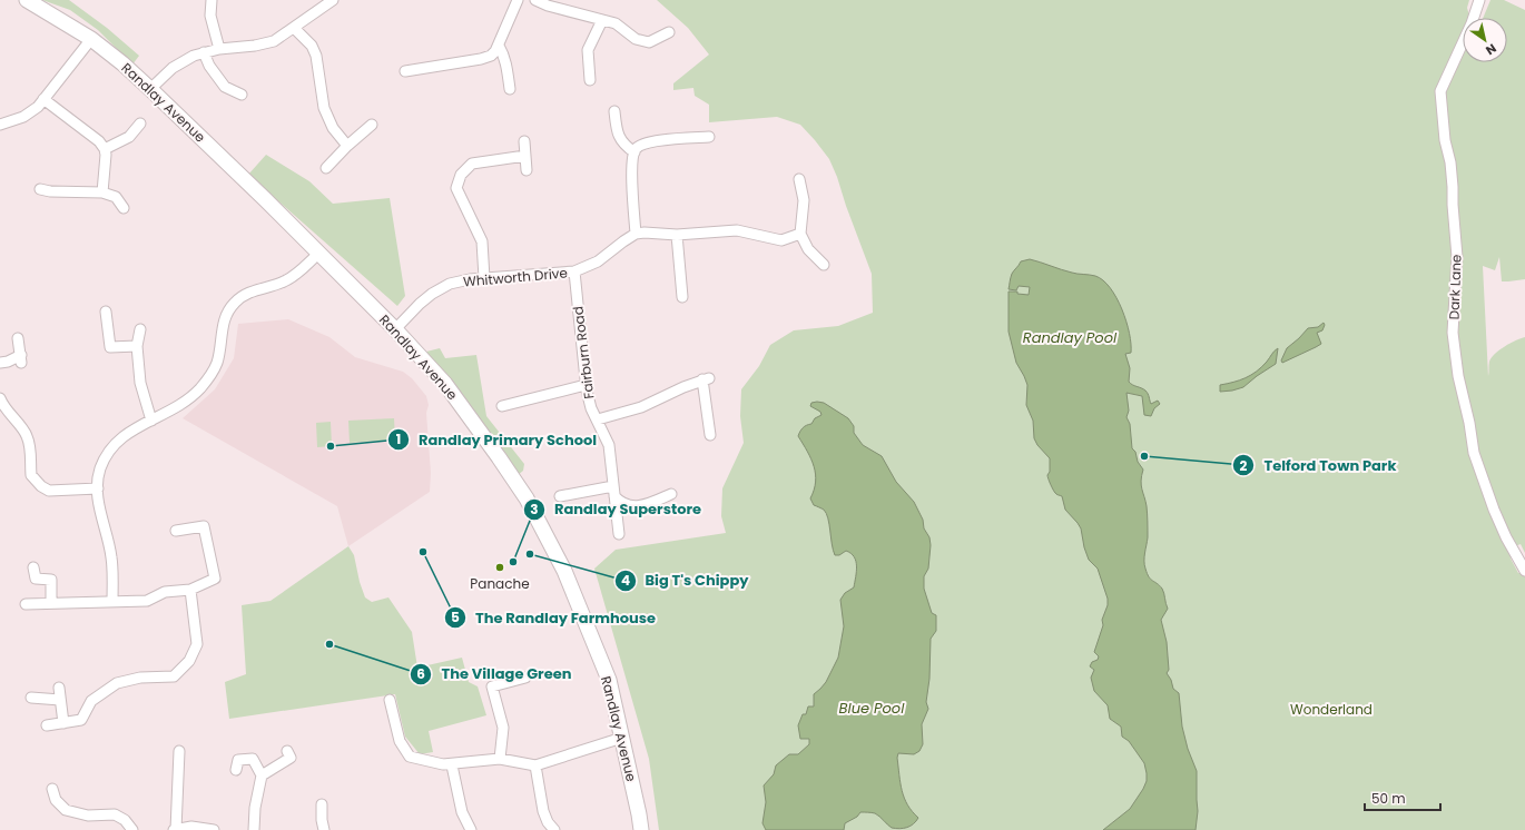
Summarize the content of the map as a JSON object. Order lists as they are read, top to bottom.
{
  "streets": {
    "street": [
      "Randlay Avenue",
      "Whitworth Drive",
      "Dark Lane",
      "Fairburn Road"
    ]
  },
  "crossings": [
    ["Randlay Avenue", "Whitworth Drive"],
    ["Whitworth Drive", "Fairburn Road"]
  ],
  "water": ["Randlay Pool", "Blue Pool"],
  "parks": ["Wonderland"],
  "places": [
    "Randlay Primary School",
    "Telford Town Park",
    "The Randlay Farmhouse",
    "Big T's Chippy",
    "Randlay Superstore",
    "Panache",
    "The Village Green"
  ],
  "scale_bar": "50 m",
  "north": "bottom right"
}
